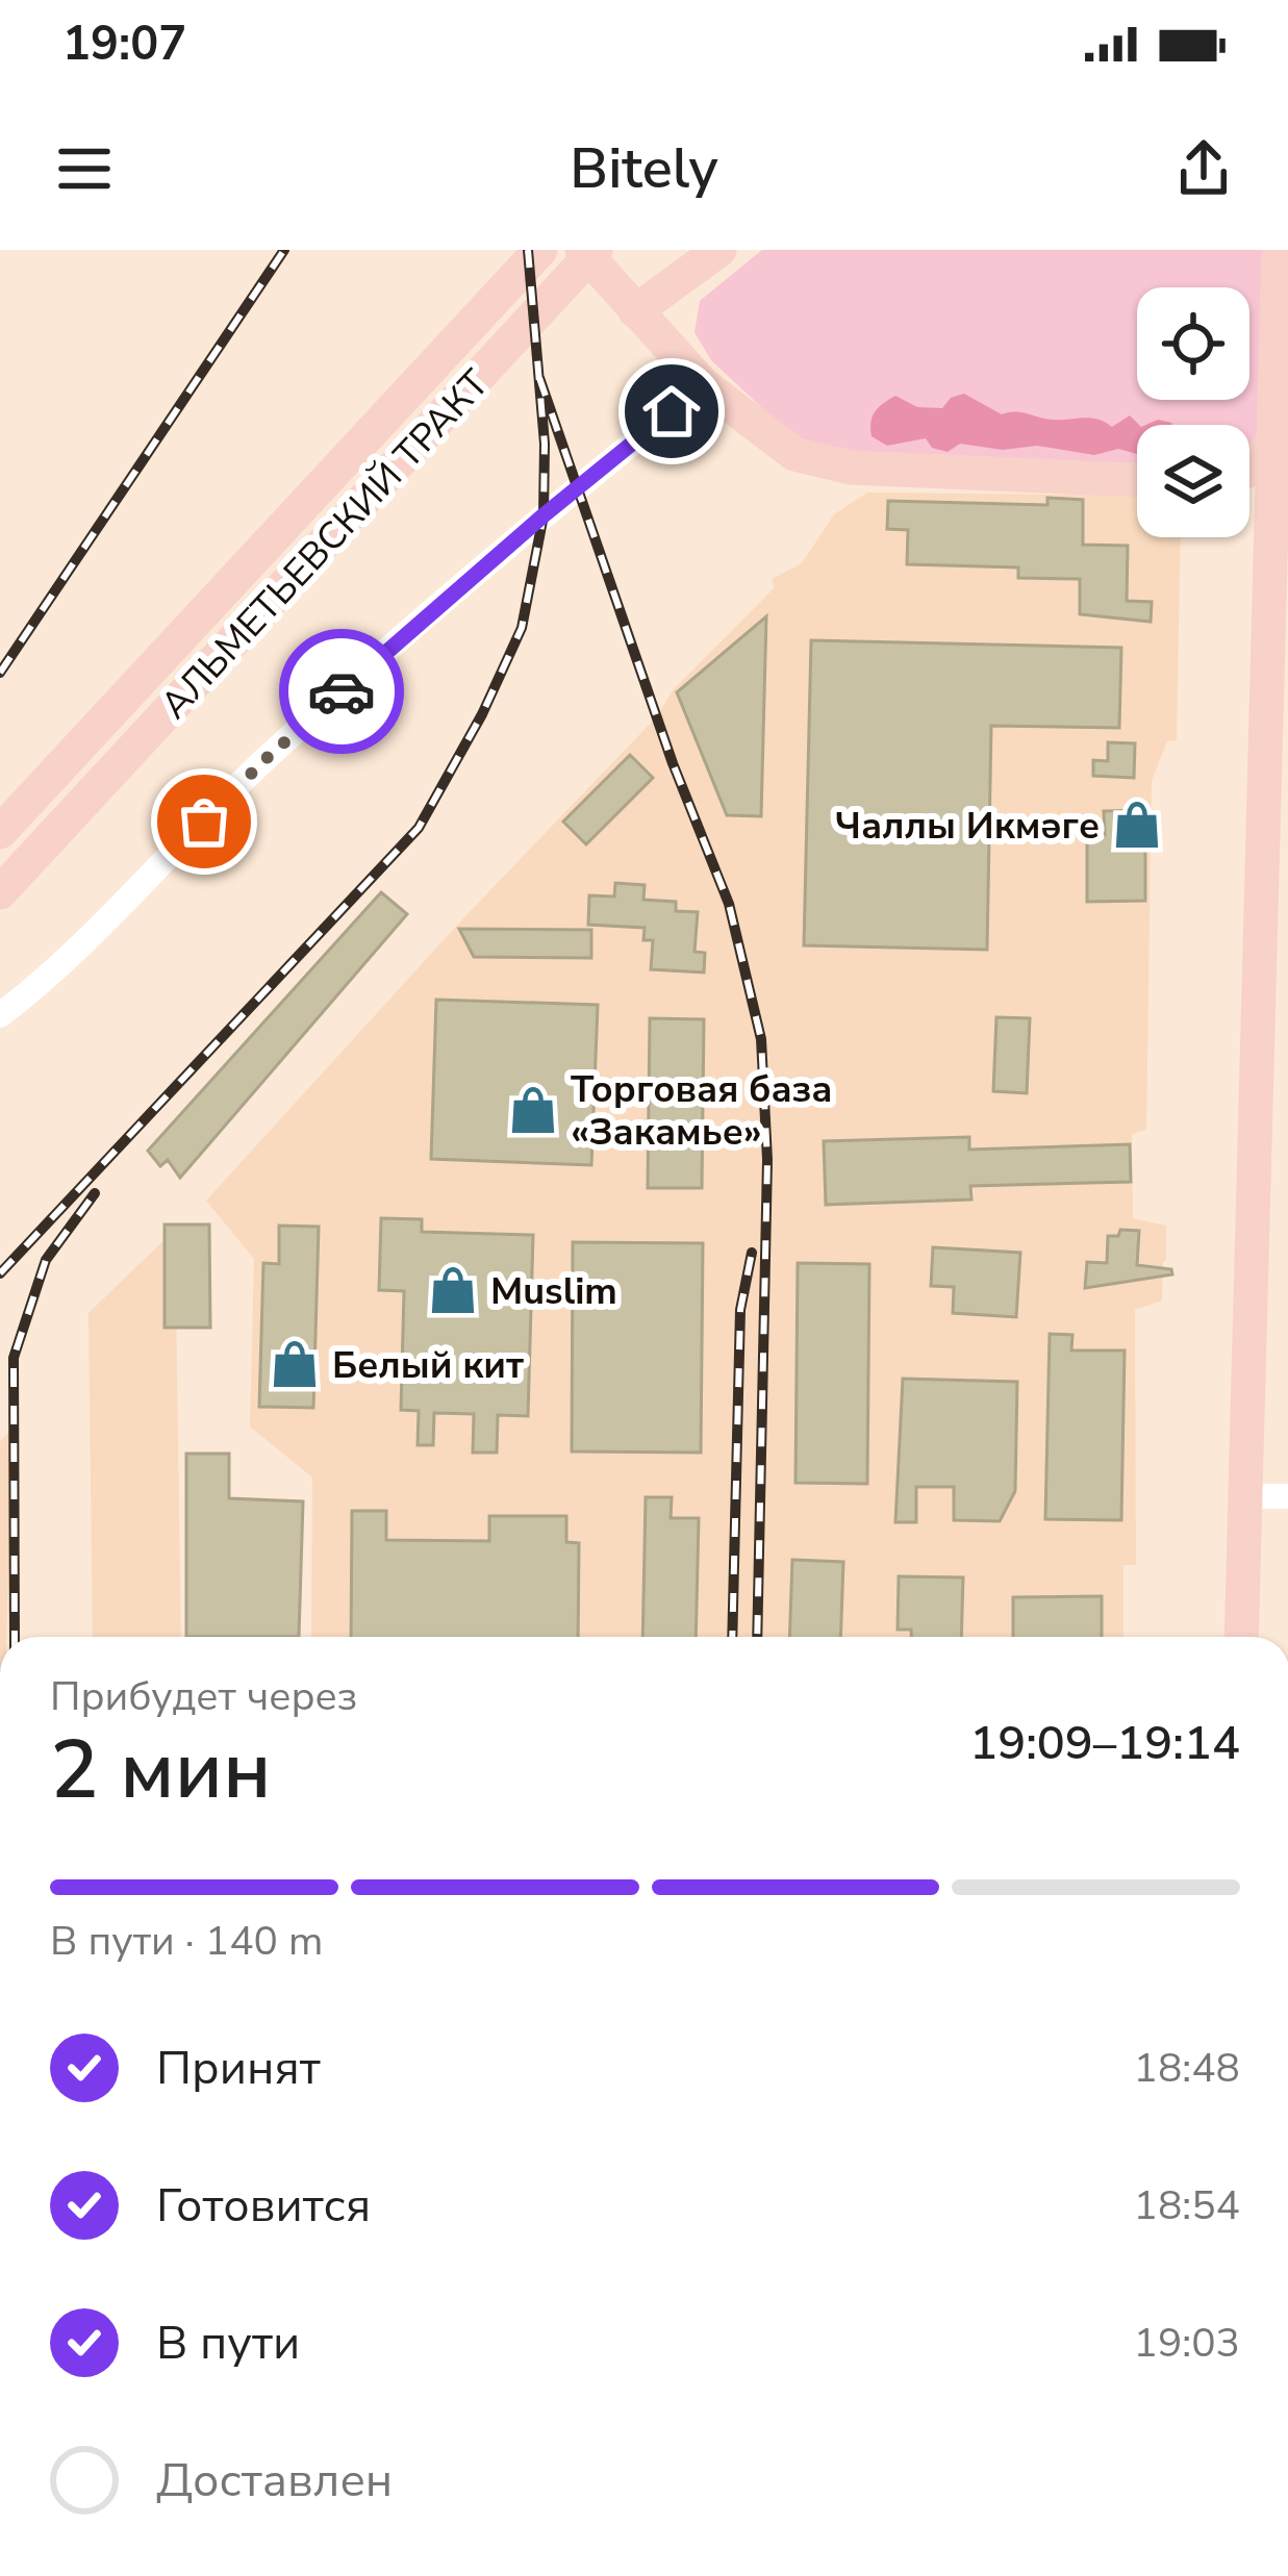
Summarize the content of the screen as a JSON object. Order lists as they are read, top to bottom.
{
  "streets": {
    "main road": ["АЛЬМЕТЬЕВСКИЙ ТРАКТ"]
  },
  "places": {
    "shop": [
      "Чаллы Икмәге",
      "Торговая база «Закамье»",
      "Muslim",
      "Белый кит"
    ]
  },
  "page": {
    "status": "19:07",
    "header": "Bitely",
    "heading": ["2 мин", "Прибудет через", "19:09–19:14"],
    "bar": "В пути · 140 m",
    "list": [
      ["Принят", "18:48"],
      ["Готовится", "18:54"],
      ["В пути", "19:03"],
      "Доставлен"
    ]
  }
}
